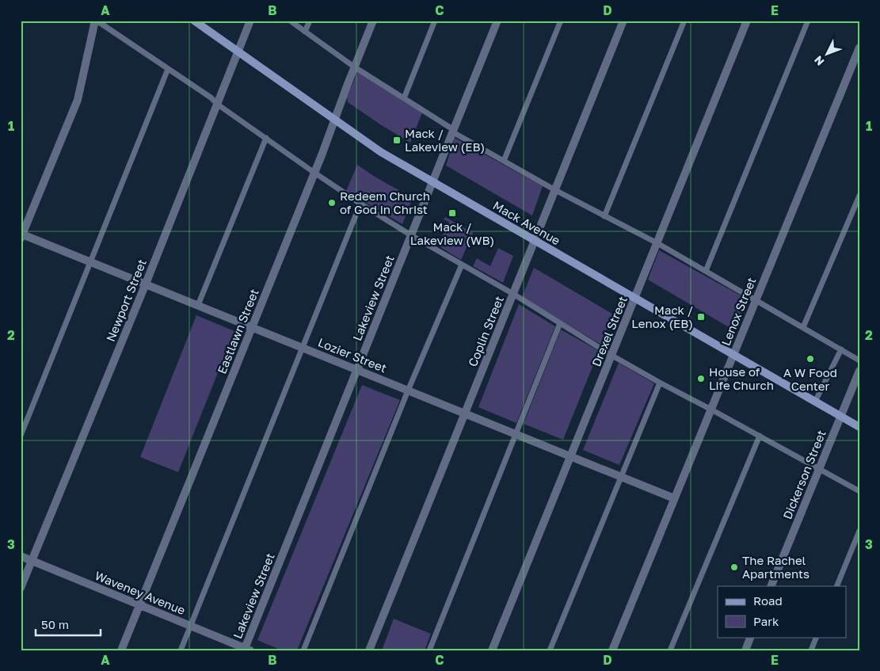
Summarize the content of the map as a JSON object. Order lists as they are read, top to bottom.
{
  "streets": {
    "main road": ["Mack Avenue"],
    "street": [
      "Lakeview Street",
      "Newport Street",
      "Lenox Street",
      "Eastlawn Street",
      "Coplin Street",
      "Drexel Street",
      "Lozier Street",
      "Dickerson Street",
      "Waveney Avenue"
    ]
  },
  "crossings": [
    ["Mack Avenue", "Lakeview Street"],
    ["Mack Avenue", "Newport Street"],
    ["Mack Avenue", "Lenox Street"],
    ["Mack Avenue", "Eastlawn Street"],
    ["Mack Avenue", "Coplin Street"],
    ["Mack Avenue", "Drexel Street"],
    ["Mack Avenue", "Dickerson Street"],
    ["Lakeview Street", "Lozier Street"],
    ["Lakeview Street", "Waveney Avenue"],
    ["Newport Street", "Lozier Street"],
    ["Newport Street", "Waveney Avenue"],
    ["Lenox Street", "Lozier Street"],
    ["Eastlawn Street", "Lozier Street"],
    ["Eastlawn Street", "Waveney Avenue"],
    ["Coplin Street", "Lozier Street"],
    ["Drexel Street", "Lozier Street"]
  ],
  "places": {
    "transit": ["Mack / Lakeview (EB)", "Mack / Lakeview (WB)", "Mack / Lenox (EB)"],
    "other": [
      "Redeem Church of God in Christ",
      "A W Food Center",
      "House of Life Church",
      "The Rachel Apartments"
    ]
  },
  "legend": ["Road", "Park"],
  "scale_bar": "50 m",
  "north": "bottom left",
  "grid": {
    "columns": [
      "A",
      "B",
      "C",
      "D",
      "E"
    ],
    "rows": ["1", "2", "3"]
  }
}
